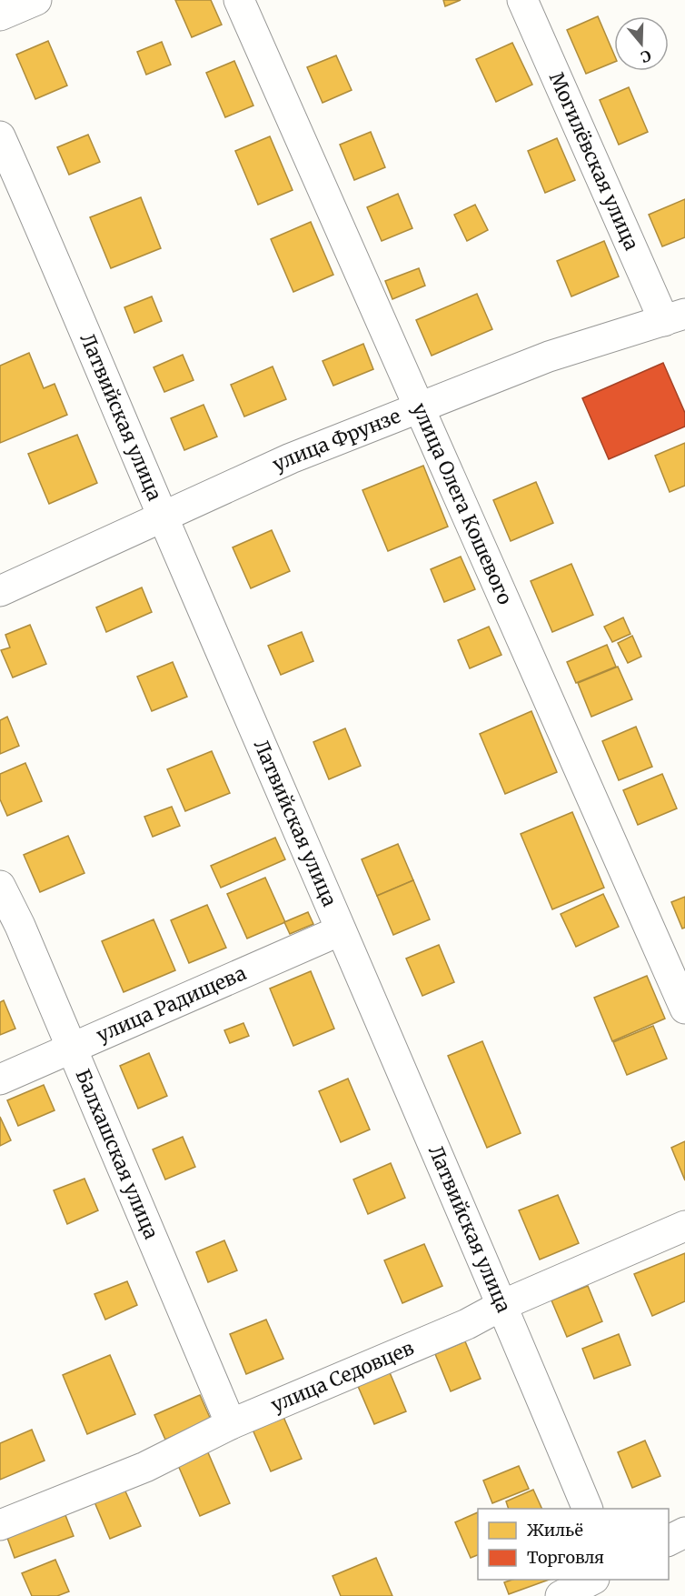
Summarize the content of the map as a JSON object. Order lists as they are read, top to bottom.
{
  "streets": {
    "street": [
      "Могилёвская улица",
      "Латвийская улица",
      "улица Фрунзе",
      "улица Олега Кошевого",
      "улица Радищева",
      "Балхашская улица",
      "улица Седовцев"
    ]
  },
  "crossings": [
    ["Могилёвская улица", "улица Фрунзе"],
    ["Латвийская улица", "улица Фрунзе"],
    ["Латвийская улица", "улица Радищева"],
    ["Латвийская улица", "улица Седовцев"],
    ["улица Фрунзе", "улица Олега Кошевого"],
    ["улица Радищева", "Балхашская улица"],
    ["Балхашская улица", "улица Седовцев"]
  ],
  "legend": ["Жильё", "Торговля"],
  "north": "bottom"
}
